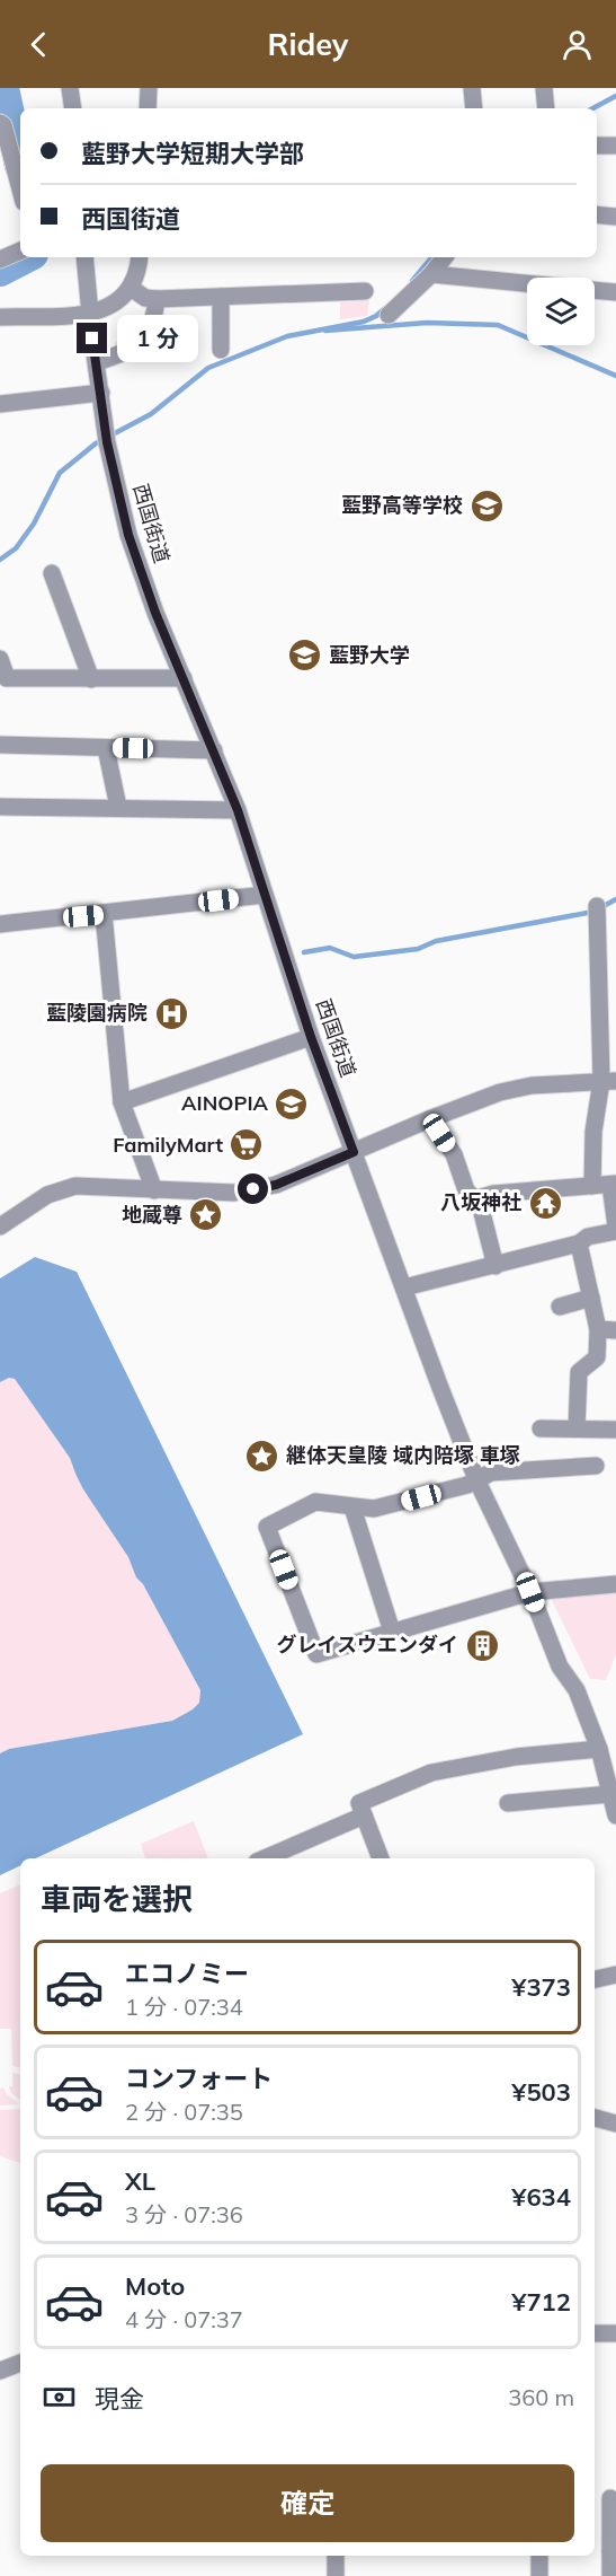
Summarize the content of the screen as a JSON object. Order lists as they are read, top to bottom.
{
  "streets": {
    "street": ["西国街道"]
  },
  "places": {
    "school or university": ["藍野高等学校", "藍野大学", "AINOPIA"],
    "hospital": ["藍陵園病院"],
    "supermarket": ["FamilyMart"],
    "temple": ["八坂神社"],
    "place": ["地蔵尊", "継体天皇陵 域内陪塚 車塚"],
    "building": ["グレイスウエンダイ"]
  },
  "page": {
    "header": "Ridey",
    "banner": ["藍野大学短期大学部", "西国街道"],
    "bubble": "1 分",
    "heading": "車両を選択",
    "list": [
      {
        "name": "エコノミー",
        "note": "1 分 · 07:34",
        "value": "¥373"
      },
      {
        "name": "コンフォート",
        "note": "2 分 · 07:35",
        "value": "¥503"
      },
      {
        "name": "XL",
        "note": "3 分 · 07:36",
        "value": "¥634"
      },
      {
        "name": "Moto",
        "note": "4 分 · 07:37",
        "value": "¥712"
      }
    ],
    "pay": ["現金", "360 m"],
    "buttons": "確定"
  }
}
